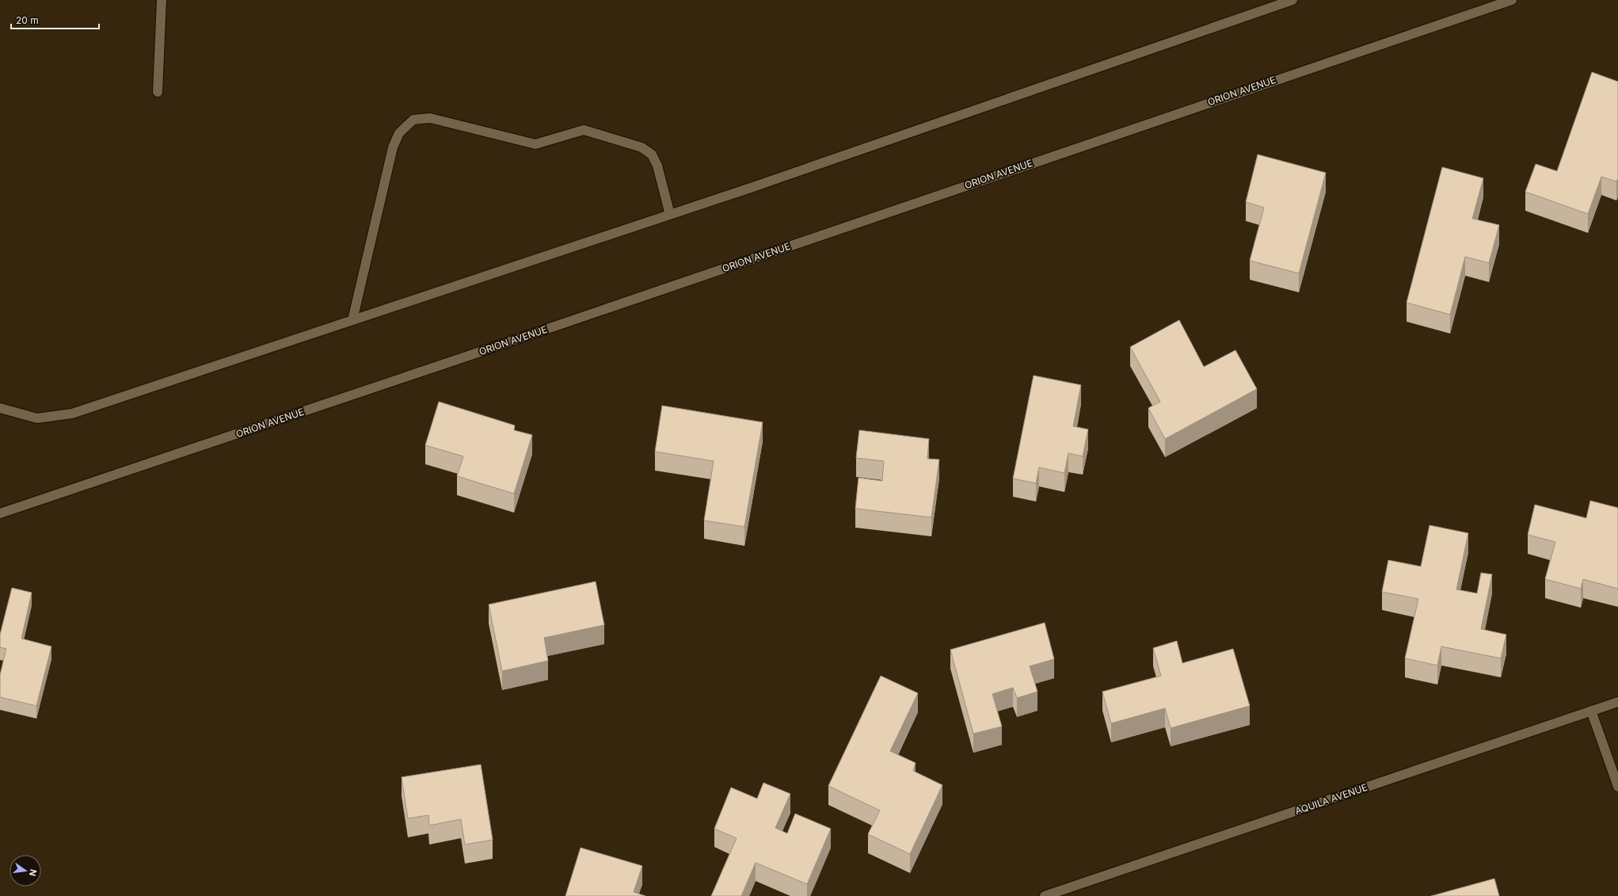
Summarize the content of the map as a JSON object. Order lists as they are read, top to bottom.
{
  "streets": {
    "street": ["ORION AVENUE", "AQUILA AVENUE"]
  },
  "scale_bar": "20 m",
  "north": "right"
}
